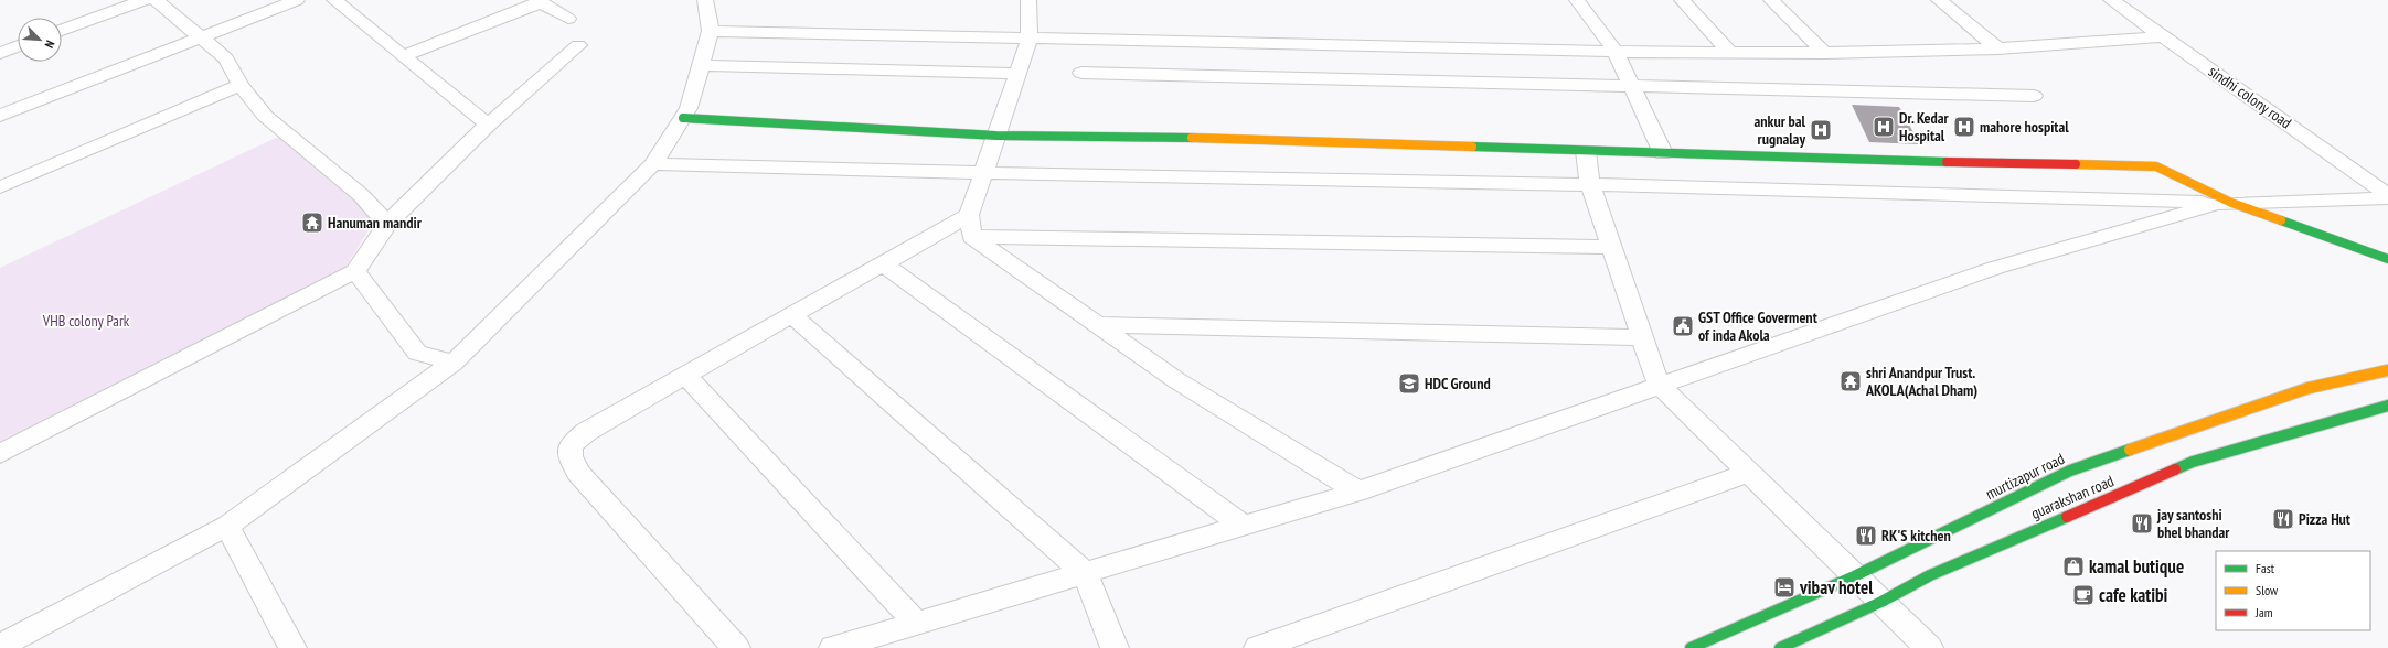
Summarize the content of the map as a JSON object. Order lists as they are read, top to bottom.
{
  "streets": {
    "street": ["sindhi colony road", "murtizapur road", "guarakshan road"]
  },
  "parks": ["VHB colony Park"],
  "places": {
    "hospital": ["Dr. Kedar Hospital", "mahore hospital", "ankur bal rugnalay"],
    "temple": ["Hanuman mandir", "shri Anandpur Trust. AKOLA(Achal Dham)"],
    "public building": ["GST Office Goverment of inda Akola"],
    "school or university": ["HDC Ground"],
    "restaurant": ["Pizza Hut", "jay santoshi bhel bhandar", "RK'S kitchen"],
    "shop": ["kamal butique"],
    "hotel": ["vibav hotel"],
    "cafe": ["cafe katibi"]
  },
  "legend": ["Fast", "Slow", "Jam"],
  "north": "bottom right"
}
